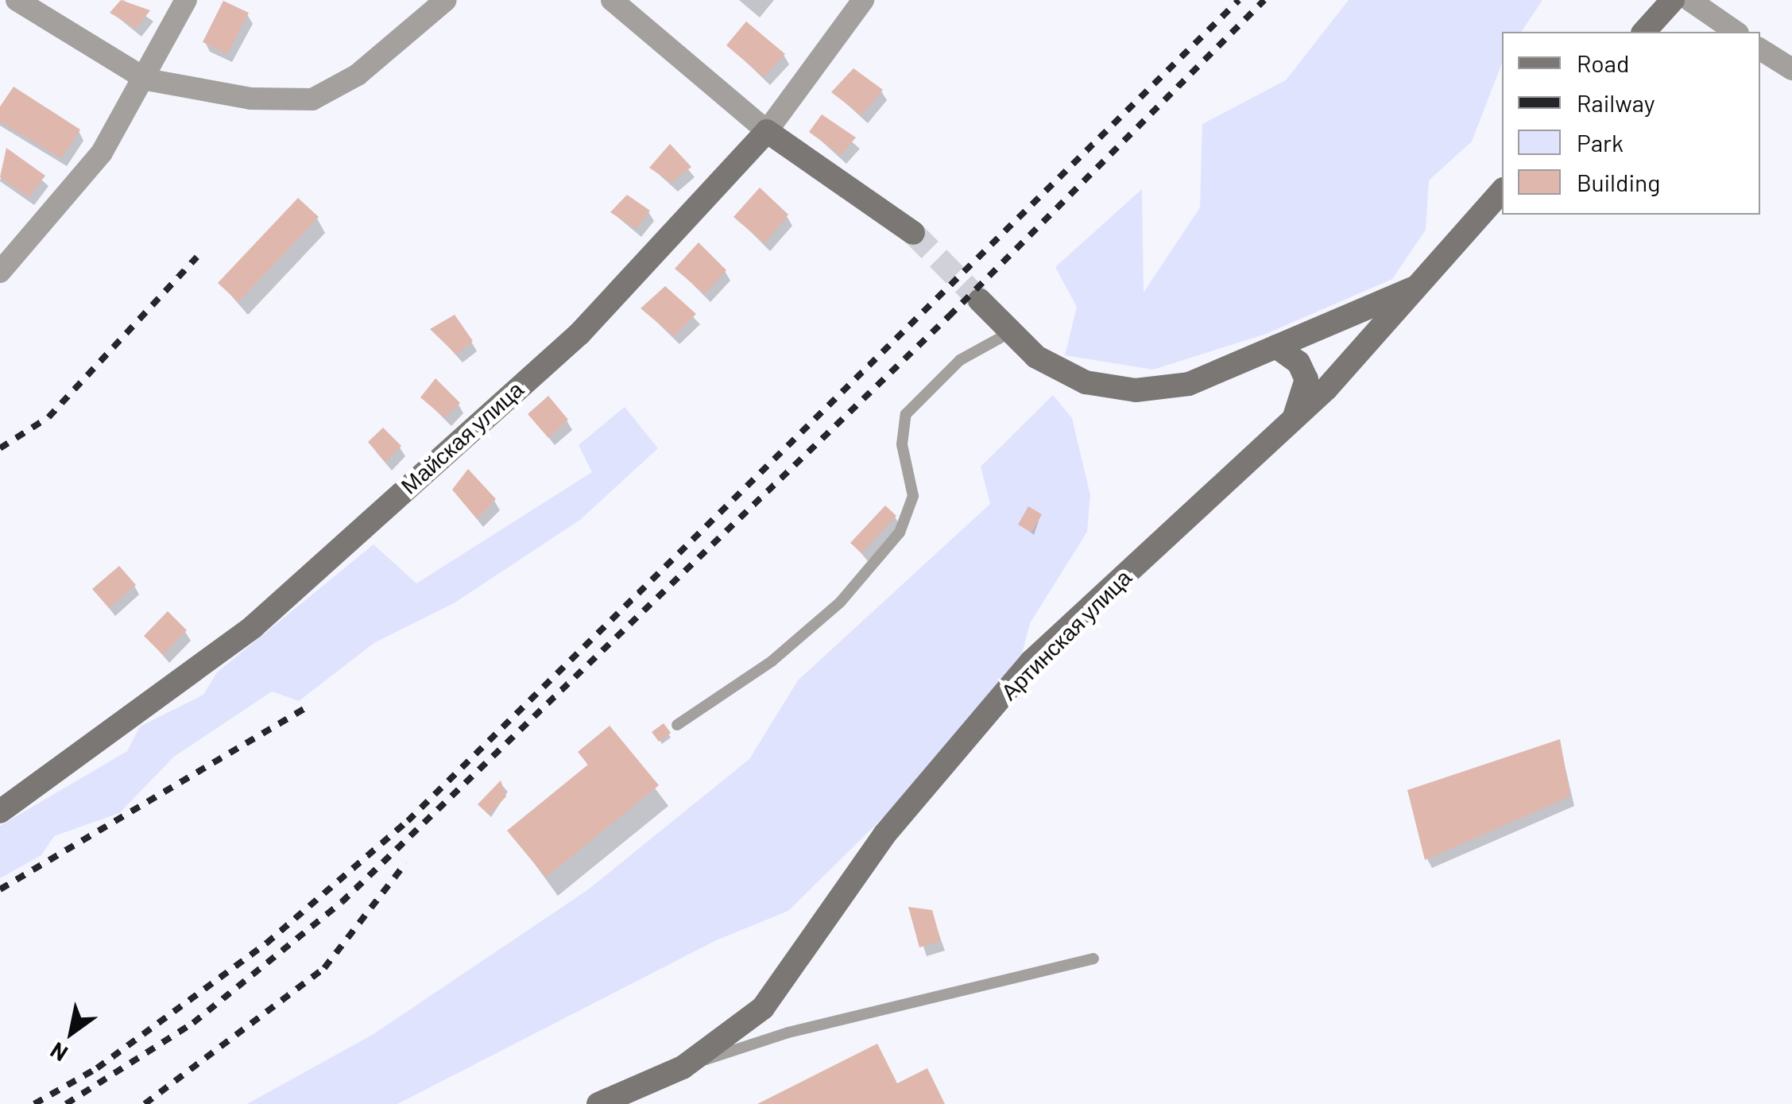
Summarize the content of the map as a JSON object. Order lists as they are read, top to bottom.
{
  "streets": {
    "street": ["Майская улица", "Артинская улица"]
  },
  "legend": [
    "Road",
    "Railway",
    "Park",
    "Building"
  ],
  "north": "bottom left"
}
